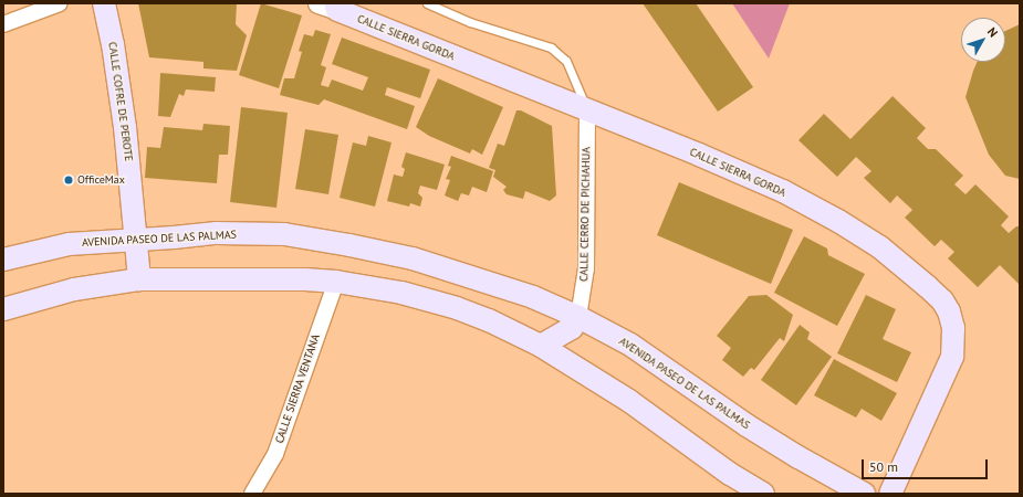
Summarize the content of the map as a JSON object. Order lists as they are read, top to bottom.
{
  "streets": {
    "main road": ["CALLE SIERRA GORDA", "CALLE COFRE DE PEROTE", "AVENIDA PASEO DE LAS PALMAS"],
    "street": ["CALLE CERRO DE PICHAHUA", "CALLE SIERRA VENTANA"]
  },
  "crossings": [
    ["CALLE SIERRA GORDA", "CALLE CERRO DE PICHAHUA"],
    ["CALLE COFRE DE PEROTE", "AVENIDA PASEO DE LAS PALMAS"],
    ["CALLE CERRO DE PICHAHUA", "AVENIDA PASEO DE LAS PALMAS"]
  ],
  "places": ["OfficeMax"],
  "scale_bar": "50 m",
  "north": "top right"
}
